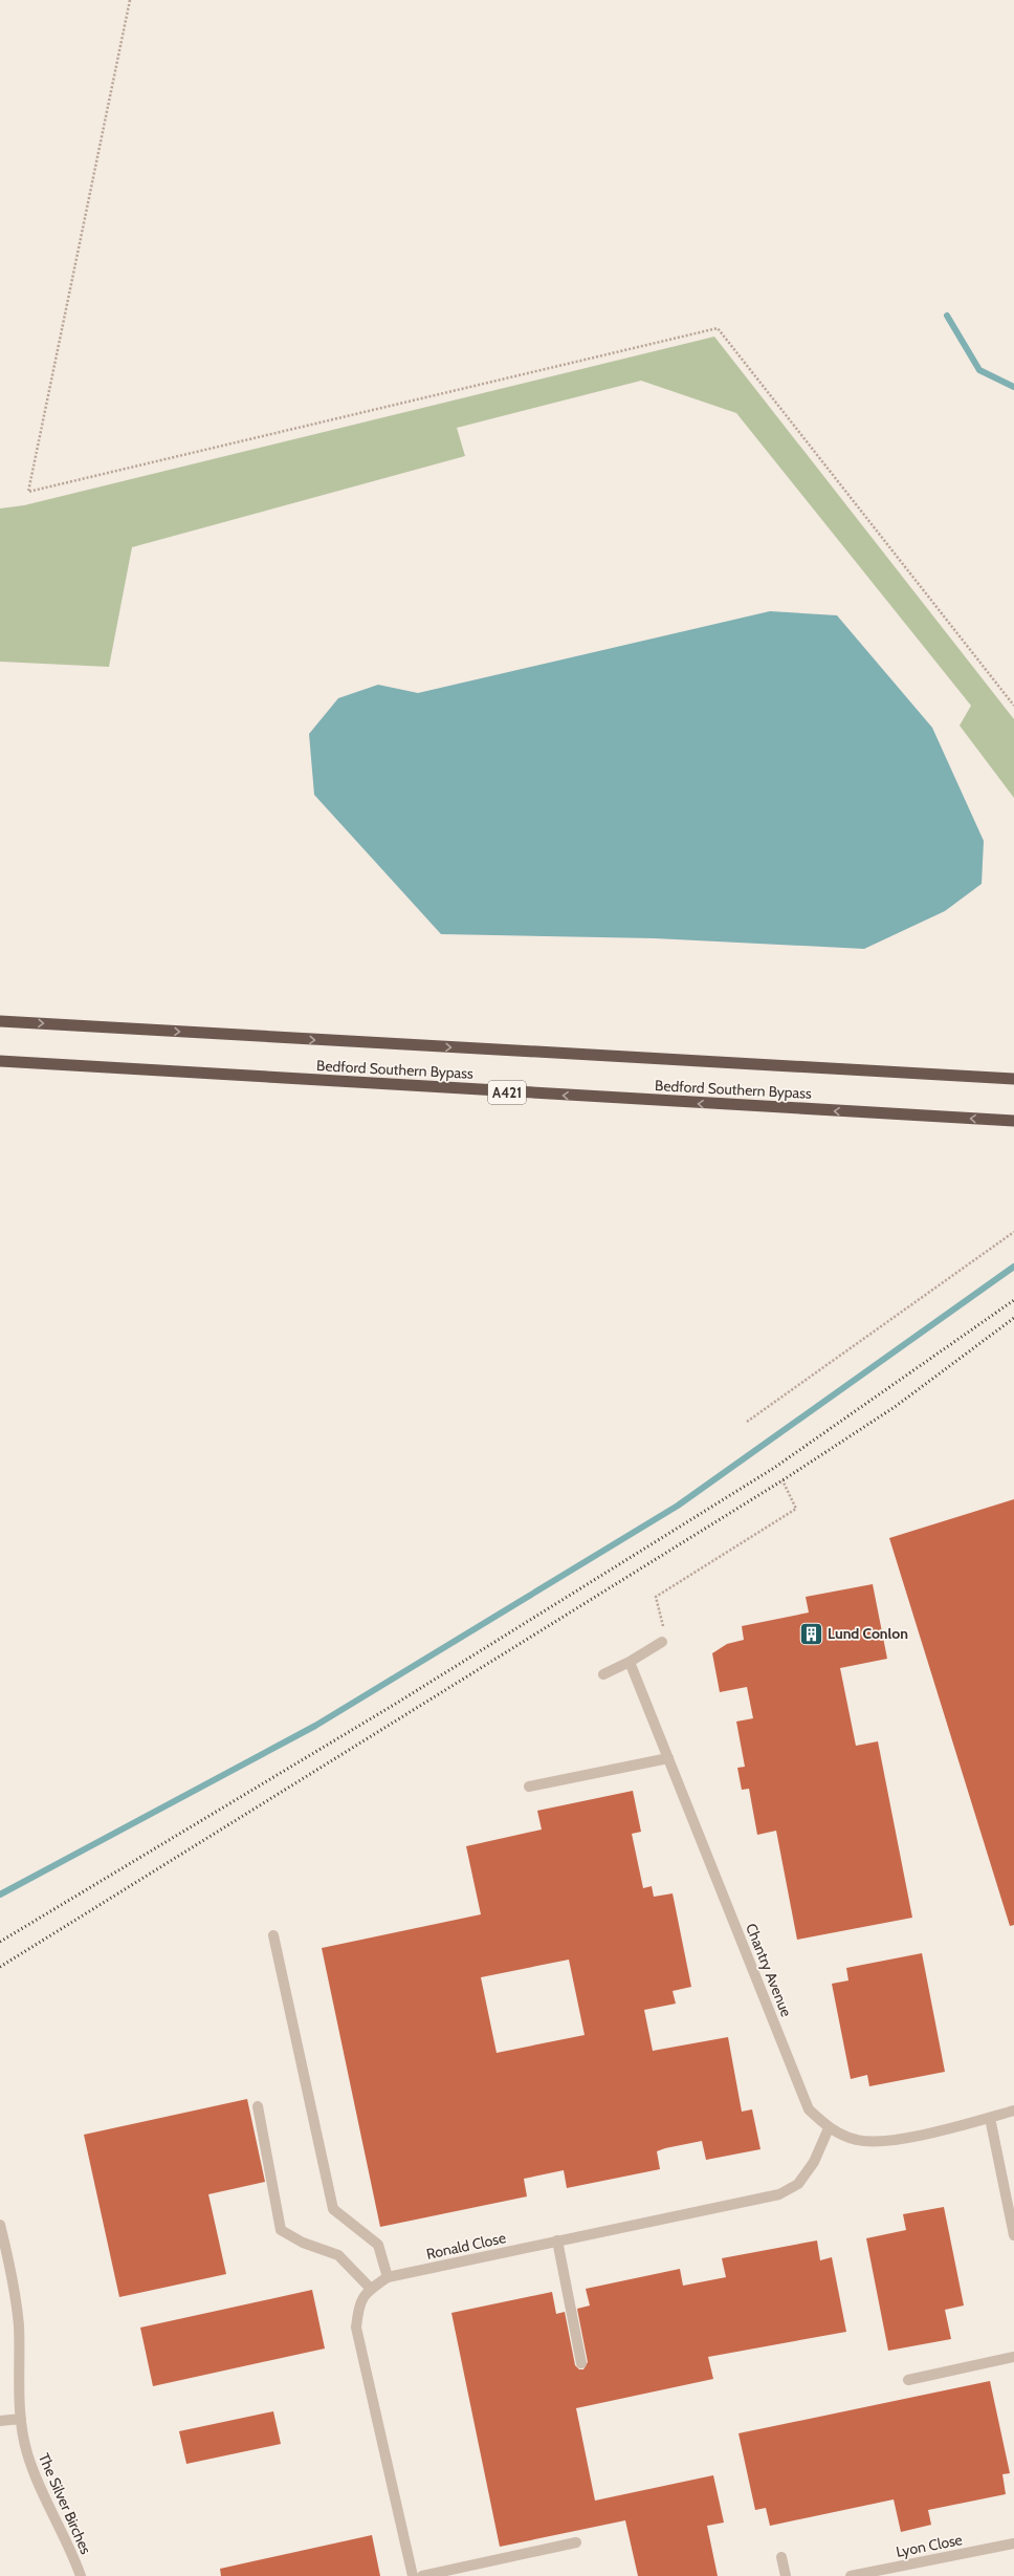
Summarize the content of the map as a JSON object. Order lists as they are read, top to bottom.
{
  "streets": {
    "highway": ["Bedford Southern Bypass", "A421"],
    "street": [
      "Chantry Avenue",
      "Ronald Close",
      "The Silver Birches",
      "Lyon Close"
    ]
  },
  "crossings": [
    ["Chantry Avenue", "Ronald Close"]
  ],
  "places": {
    "building": ["Lund Conlon"]
  }
}
